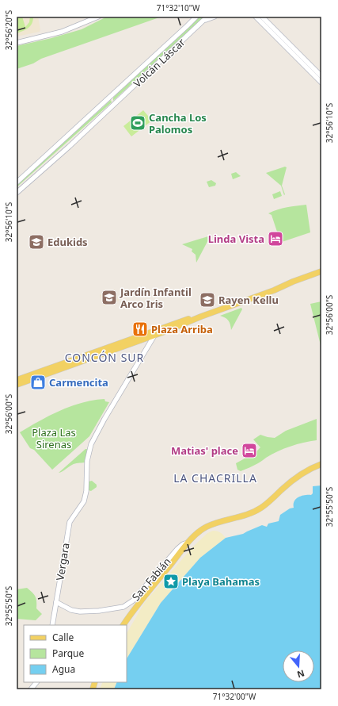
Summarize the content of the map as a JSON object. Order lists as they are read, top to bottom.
{
  "streets": {
    "street": ["Volcán Láscar", "Vergara", "San Fabián"]
  },
  "crossings": [
    ["Vergara", "San Fabián"]
  ],
  "districts": ["CONCÓN SUR", "LA CHACRILLA"],
  "parks": ["Plaza Las Sirenas"],
  "places": {
    "sports": ["Cancha Los Palomos"],
    "hotel": ["Linda Vista", "Matias' place"],
    "school or university": ["Edukids", "Jardín Infantil Arco Iris", "Rayen Kellu"],
    "restaurant": ["Plaza Arriba"],
    "shop": ["Carmencita"],
    "place": ["Playa Bahamas"]
  },
  "legend": ["Calle", "Parque", "Agua"],
  "north": "bottom",
  "coordinates": [
    "71°32'10\"W",
    "32°56'20\"S",
    "32°56'10\"S",
    "32°56'00\"S",
    "32°55'50\"S",
    "71°32'00\"W"
  ]
}
